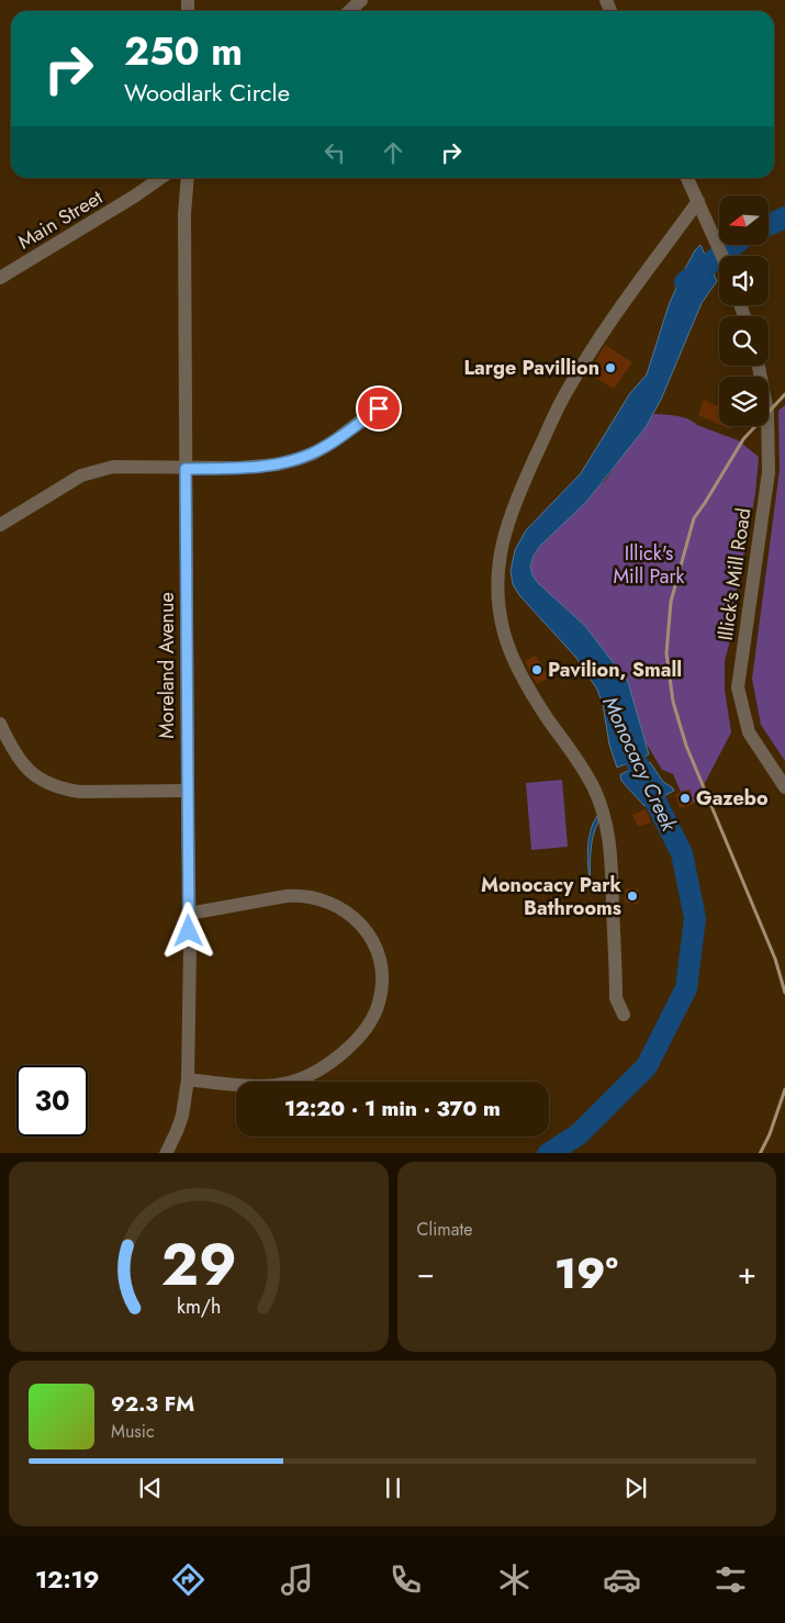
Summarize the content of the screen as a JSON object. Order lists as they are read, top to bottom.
{
  "streets": {
    "street": ["Main Street", "Illick's Mill Road", "Moreland Avenue"]
  },
  "water": ["Monocacy Creek"],
  "parks": ["Illick's Mill Park"],
  "places": [
    "Large Pavillion",
    "Pavilion, Small",
    "Gazebo",
    "Monocacy Park Bathrooms"
  ],
  "north": "left",
  "page": {
    "turn": ["250 m", "Woodlark Circle"],
    "limit": "30",
    "trip": "12:20 · 1 min · 370 m",
    "tile": "Climate",
    "heat": ["−", "19°", "+"],
    "song": ["92.3 FM", "Music"],
    "tabs": "12:19",
    "gauge": ["29", "km/h"]
  }
}
